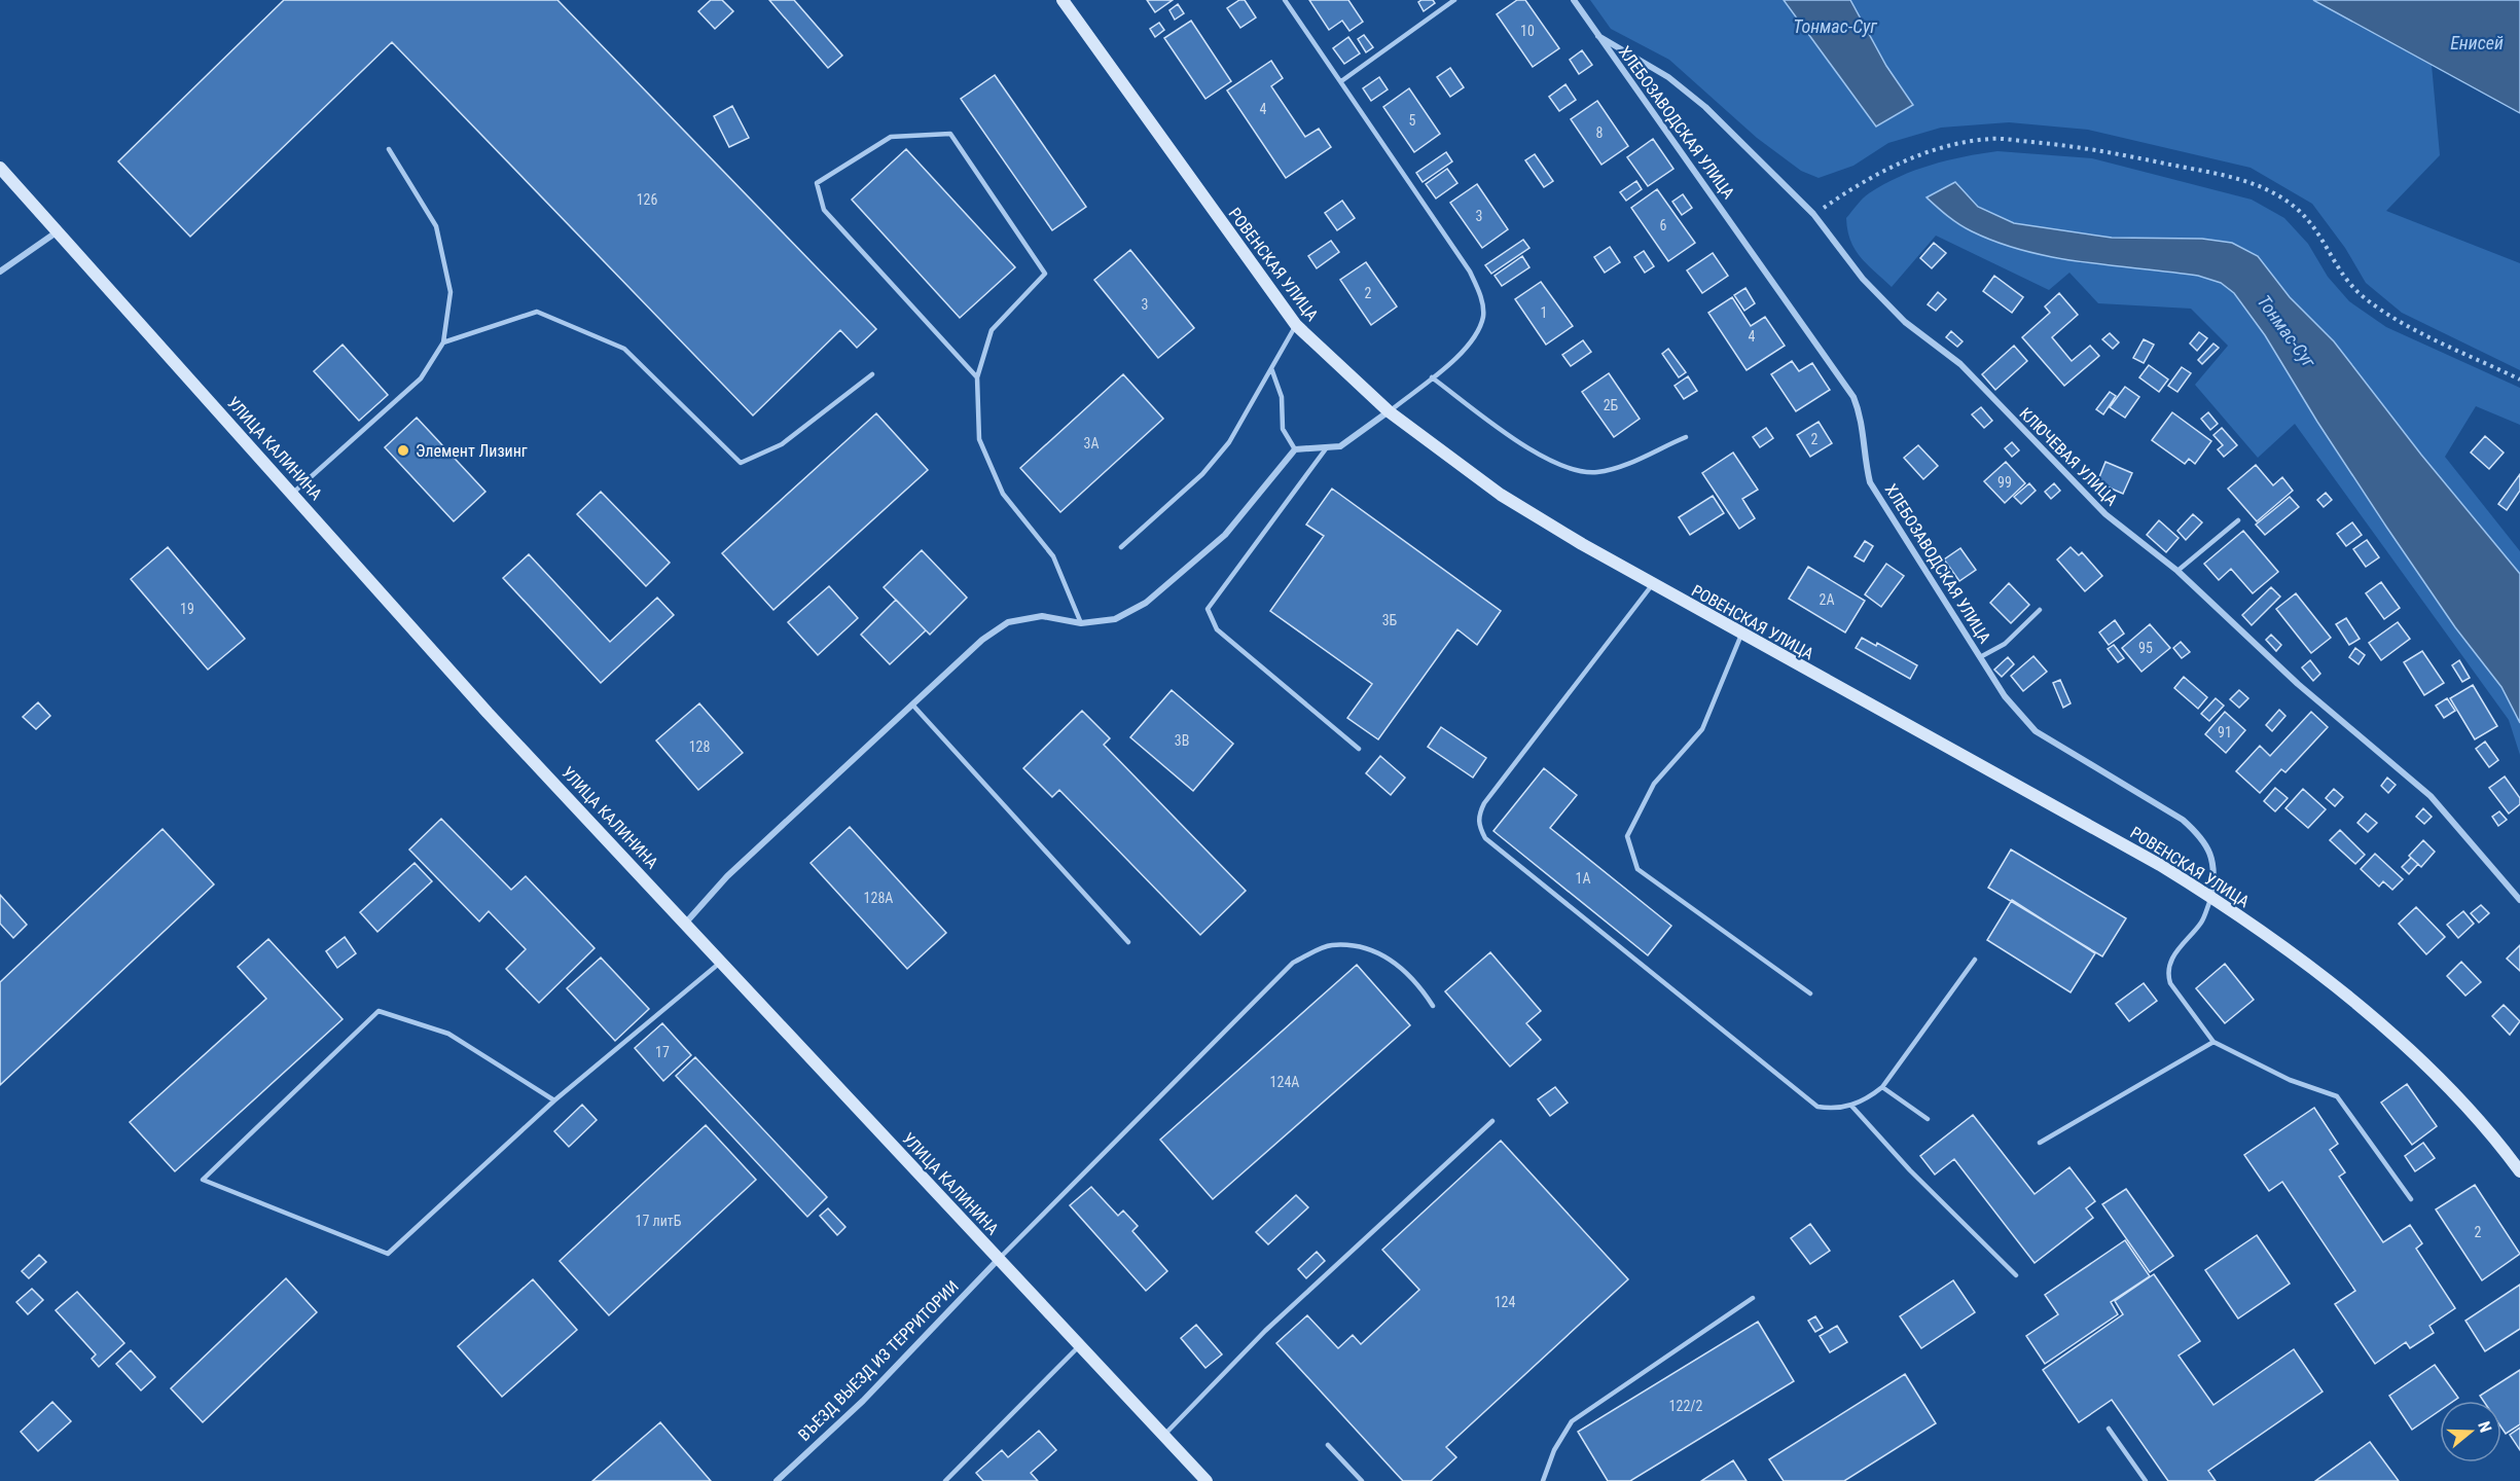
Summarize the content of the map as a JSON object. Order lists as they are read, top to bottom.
{
  "streets": {
    "main road": ["РОВЕНСКАЯ УЛИЦА", "УЛИЦА КАЛИНИНА"],
    "street": ["ХЛЕБОЗАВОДСКАЯ УЛИЦА", "КЛЮЧЕВАЯ УЛИЦА", "ВЪЕЗД ВЫЕЗД ИЗ ТЕРРИТОРИИ"]
  },
  "crossings": [
    ["ХЛЕБОЗАВОДСКАЯ УЛИЦА", "РОВЕНСКАЯ УЛИЦА"],
    ["ХЛЕБОЗАВОДСКАЯ УЛИЦА", "КЛЮЧЕВАЯ УЛИЦА"],
    ["УЛИЦА КАЛИНИНА", "ВЪЕЗД ВЫЕЗД ИЗ ТЕРРИТОРИИ"]
  ],
  "water": ["Тонмас-Суг", "Енисей"],
  "places": ["Элемент Лизинг"],
  "house_numbers": [
    "10",
    "4",
    "5",
    "8",
    "126",
    "3",
    "6",
    "2",
    "3",
    "1",
    "4",
    "2Б",
    "2",
    "3А",
    "99",
    "2А",
    "19",
    "3Б",
    "95",
    "91",
    "3В",
    "128",
    "1А",
    "128А",
    "17",
    "124А",
    "17 литБ",
    "2",
    "124",
    "122/2"
  ],
  "north": "right"
}
